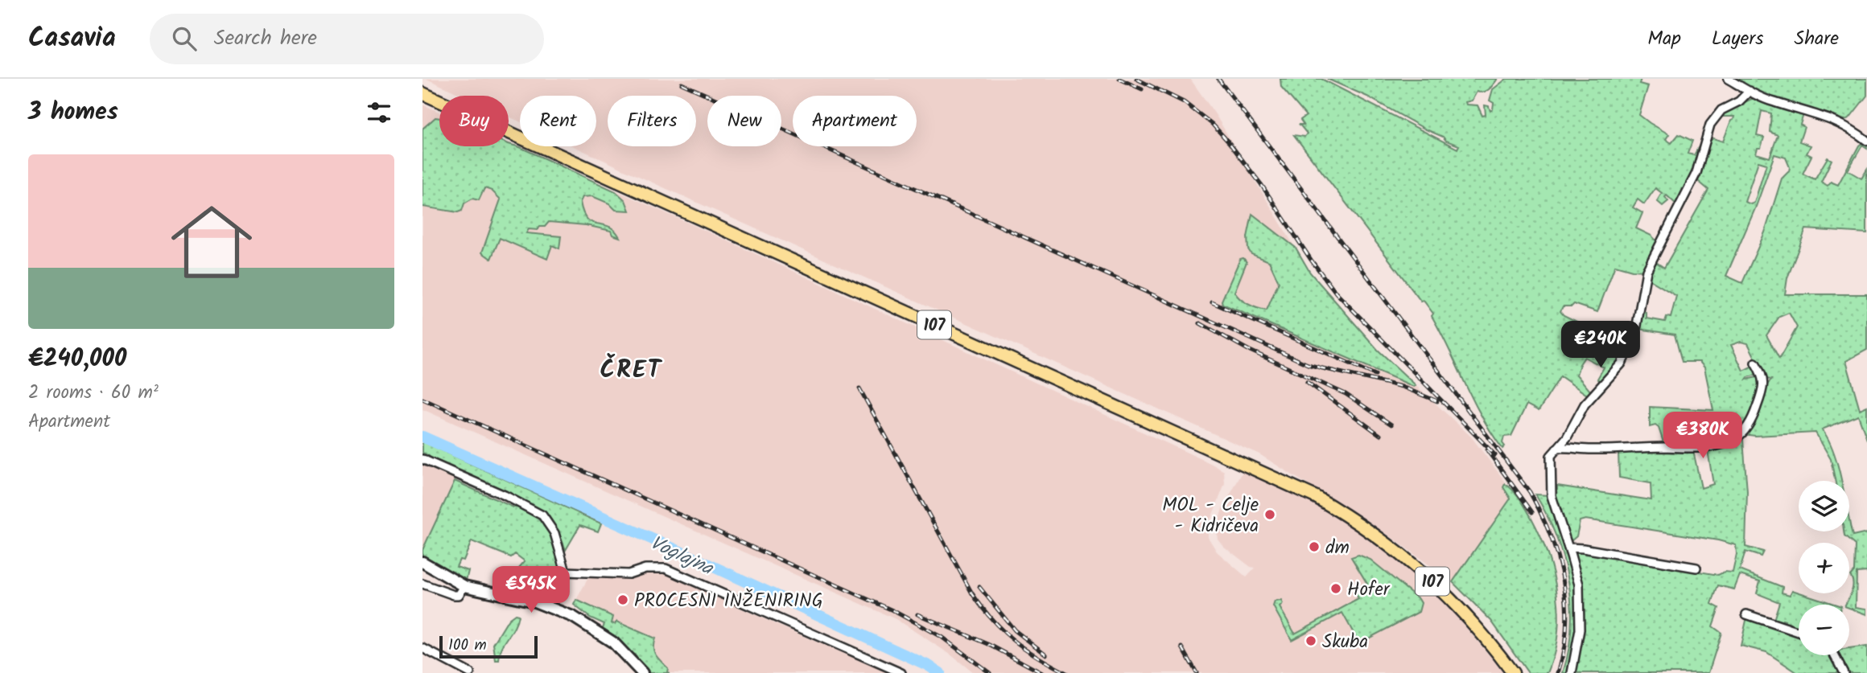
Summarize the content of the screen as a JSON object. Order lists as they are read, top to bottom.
{
  "streets": {
    "main road": ["107"]
  },
  "districts": ["ČRET"],
  "water": ["Voglajna"],
  "places": [
    "MOL - Celje - Kidričeva",
    "dm",
    "Hofer",
    "PROCESNI INŽENIRING",
    "Skuba"
  ],
  "scale_bar": "100 m",
  "page": {
    "header": "Casavia",
    "search": "Search here",
    "nav": ["Map", "Layers", "Share"],
    "heading": "3 homes",
    "chip": [
      "Buy",
      "Rent",
      "Filters",
      "New",
      "Apartment"
    ],
    "list": [
      {
        "name": "€240,000",
        "note": "2 rooms · 60 m² · Apartment"
      }
    ],
    "price": ["€240K", "€380K", "€545K"],
    "map_buttons": ["+", "−"],
    "scale": "100 m"
  }
}
